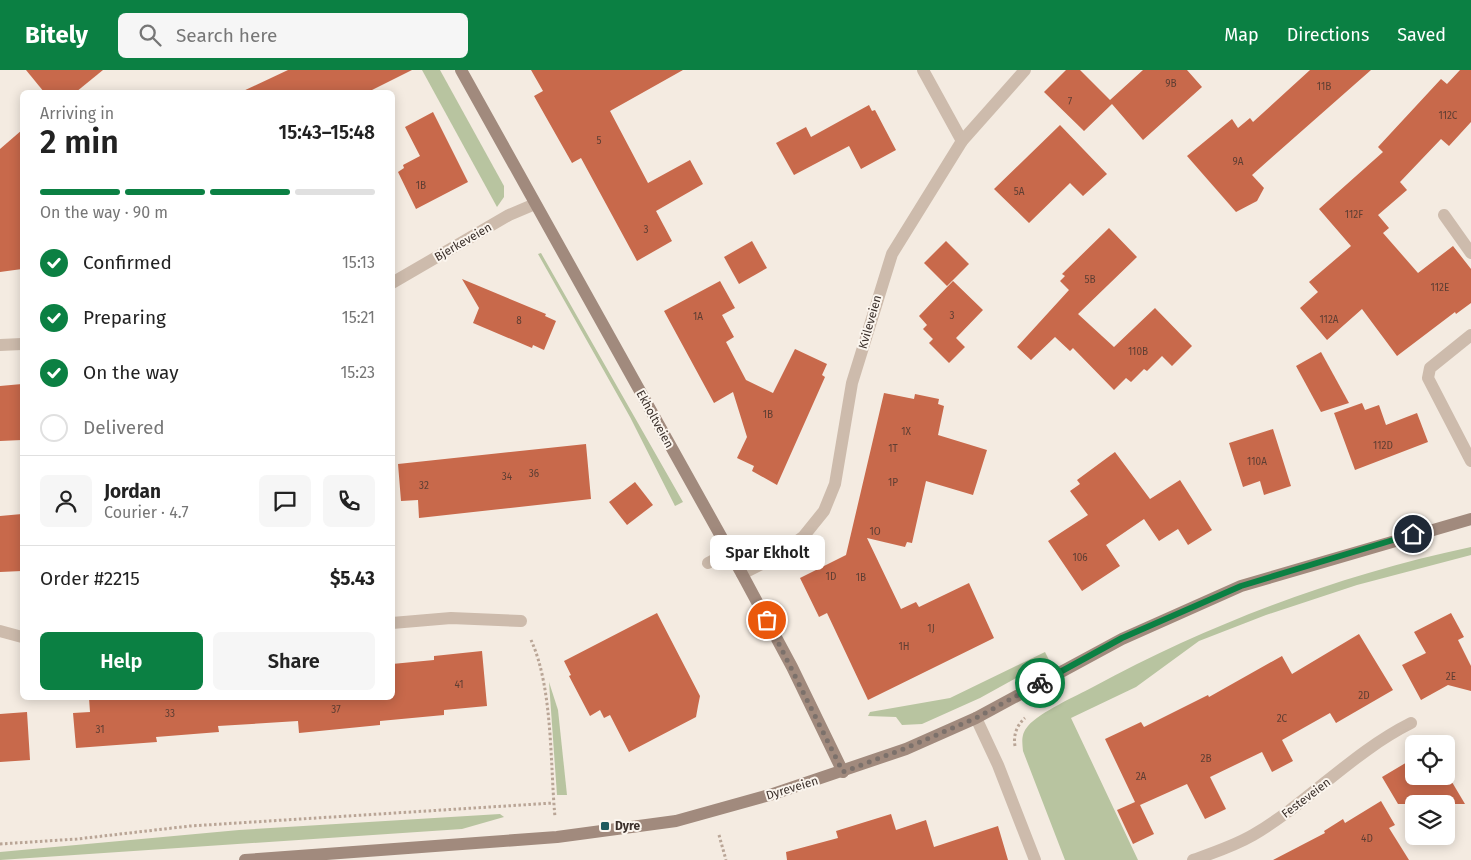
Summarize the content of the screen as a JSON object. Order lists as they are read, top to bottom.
{
  "streets": {
    "main road": ["Ekholtveien", "Dyreveien"],
    "street": ["Bjerkeveien", "Kvileveien", "Festeveien"]
  },
  "crossings": [
    ["Bjerkeveien", "Ekholtveien"],
    ["Kvileveien", "Ekholtveien"],
    ["Ekholtveien", "Dyreveien"]
  ],
  "places": {
    "other": ["Spar Ekholt"],
    "transit": ["Dyre"]
  },
  "house_numbers": [
    "9B",
    "11B",
    "7",
    "112C",
    "5",
    "9A",
    "1B",
    "5A",
    "112F",
    "3",
    "5B",
    "112E",
    "3",
    "1A",
    "112A",
    "8",
    "110B",
    "1B",
    "1X",
    "112D",
    "1T",
    "110A",
    "36",
    "34",
    "1P",
    "32",
    "1O",
    "106",
    "1D",
    "1B",
    "1J",
    "1H",
    "2E",
    "41",
    "2D",
    "37",
    "33",
    "2C",
    "31",
    "2B",
    "2A",
    "4D"
  ],
  "page": {
    "header": "Bitely",
    "search": "Search here",
    "nav": ["Map", "Directions", "Saved"],
    "heading": ["2 min", "Arriving in", "15:43–15:48"],
    "panel": [
      "Jordan",
      "Courier · 4.7",
      "Order #2215",
      "$5.43"
    ],
    "bar": "On the way · 90 m",
    "list": [
      ["Confirmed", "15:13"],
      ["Preparing", "15:21"],
      ["On the way", "15:23"],
      "Delivered"
    ],
    "bubble": "Spar Ekholt",
    "buttons": ["Help", "Share"]
  }
}
